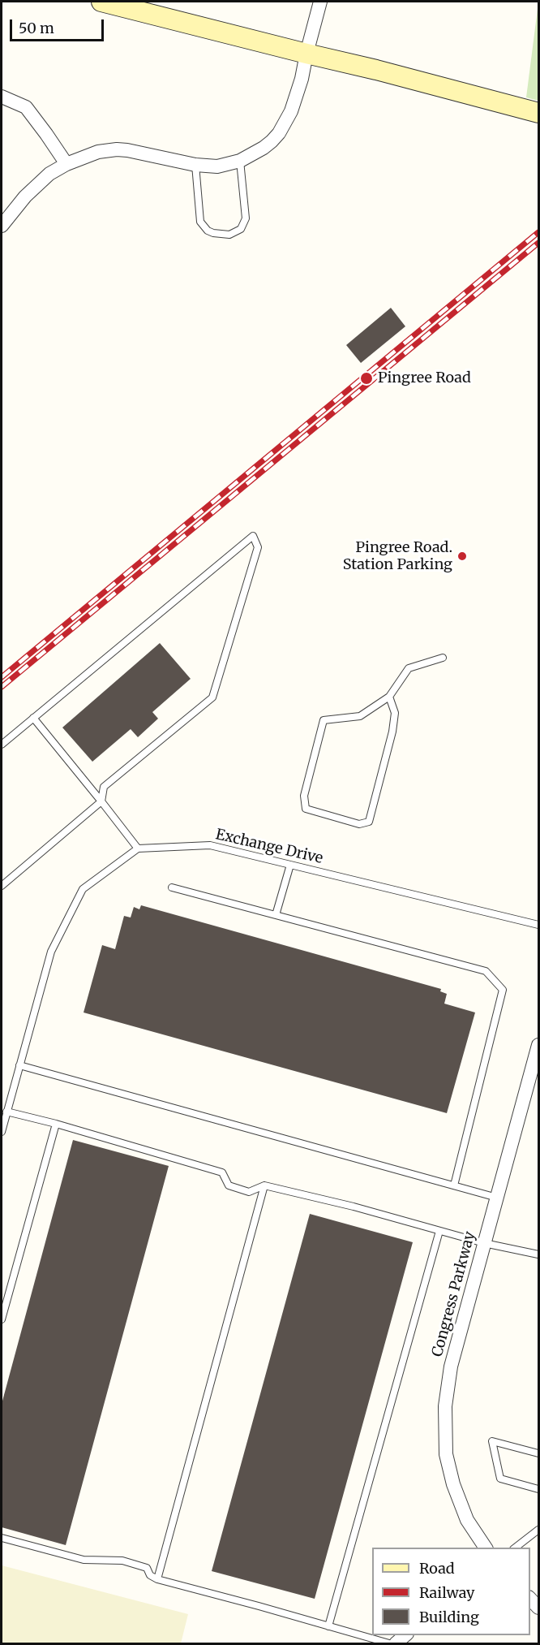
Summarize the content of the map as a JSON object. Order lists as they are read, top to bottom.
{
  "streets": {
    "street": ["Congress Parkway"],
    "lane": ["Exchange Drive"]
  },
  "places": ["Pingree Road", "Pingree Road. Station Parking"],
  "legend": ["Road", "Railway", "Building"],
  "scale_bar": "50 m"
}
